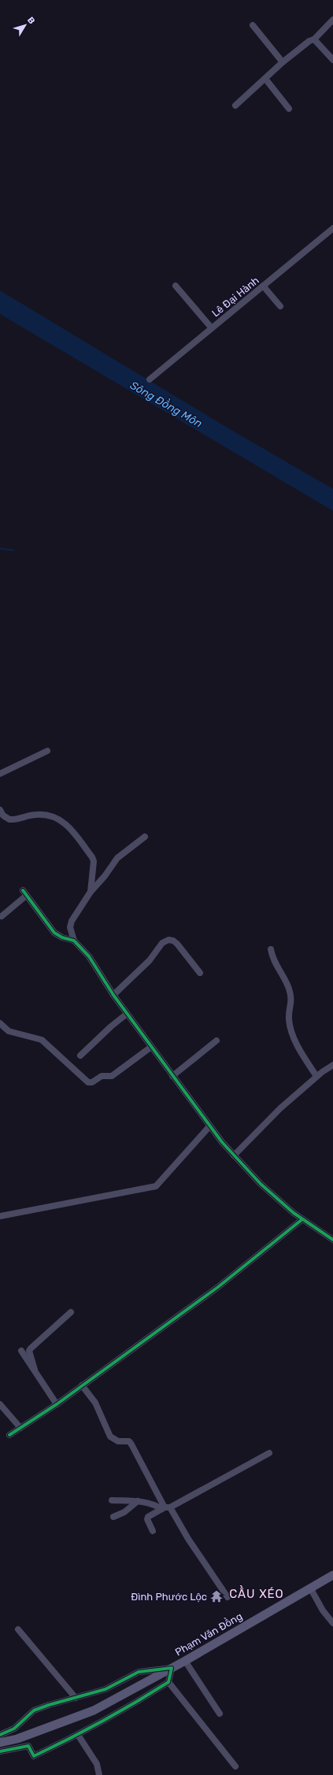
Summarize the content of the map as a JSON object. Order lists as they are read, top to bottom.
{
  "streets": {
    "main road": ["Phạm Văn Đồng"],
    "street": ["Lê Đại Hành"]
  },
  "districts": ["CẦU XÉO"],
  "water": ["Sông Đồng Môn"],
  "places": {
    "temple": ["Đình Phước Lộc"]
  },
  "north": "top right"
}
